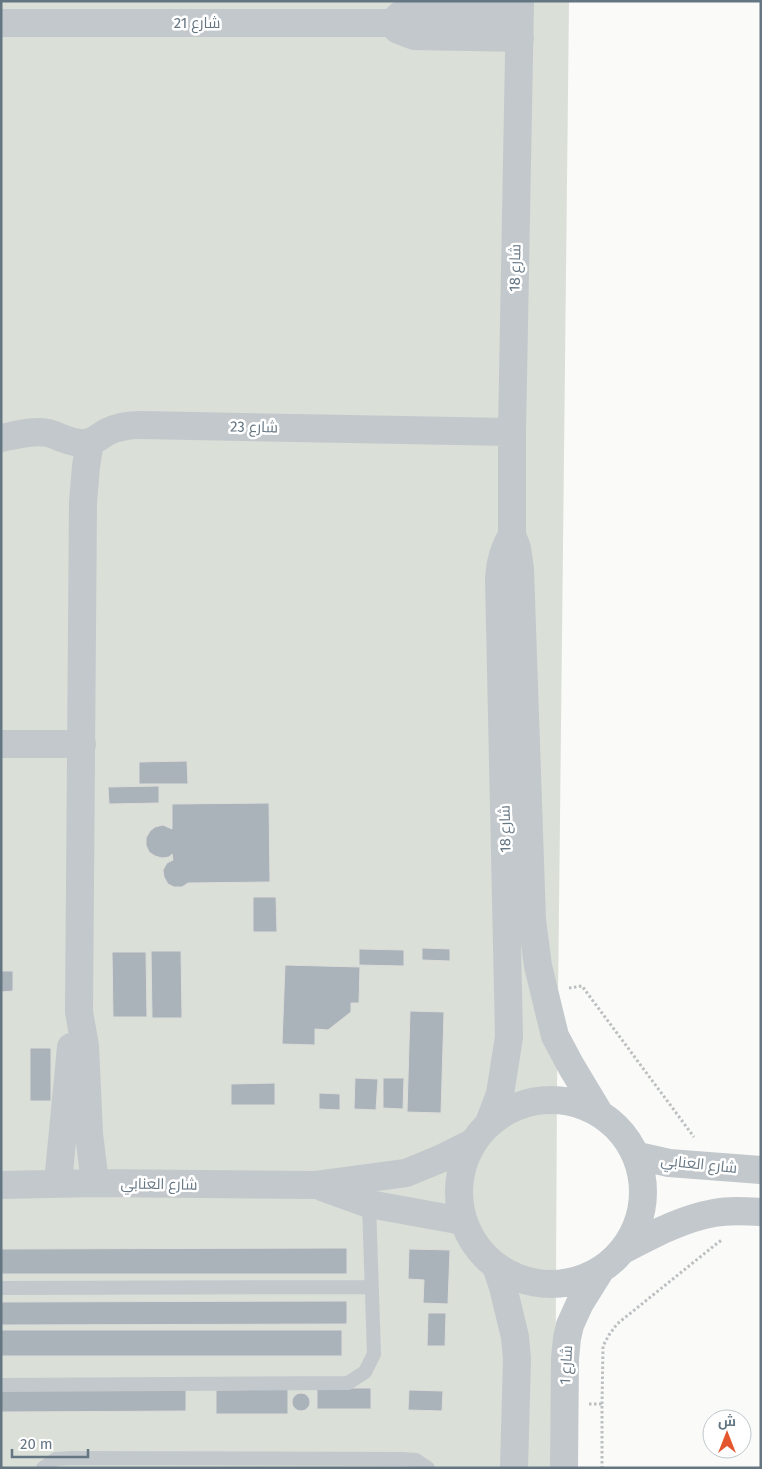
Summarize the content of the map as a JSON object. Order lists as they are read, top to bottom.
{
  "streets": {
    "street": [
      "شارع 21",
      "شارع 18",
      "شارع 23",
      "شارع العنابي",
      "شارع 1"
    ]
  },
  "crossings": [
    ["شارع 21", "شارع 18"],
    ["شارع 18", "شارع 23"],
    ["شارع 18", "شارع العنابي"]
  ],
  "scale_bar": "20 m",
  "north": "top"
}
